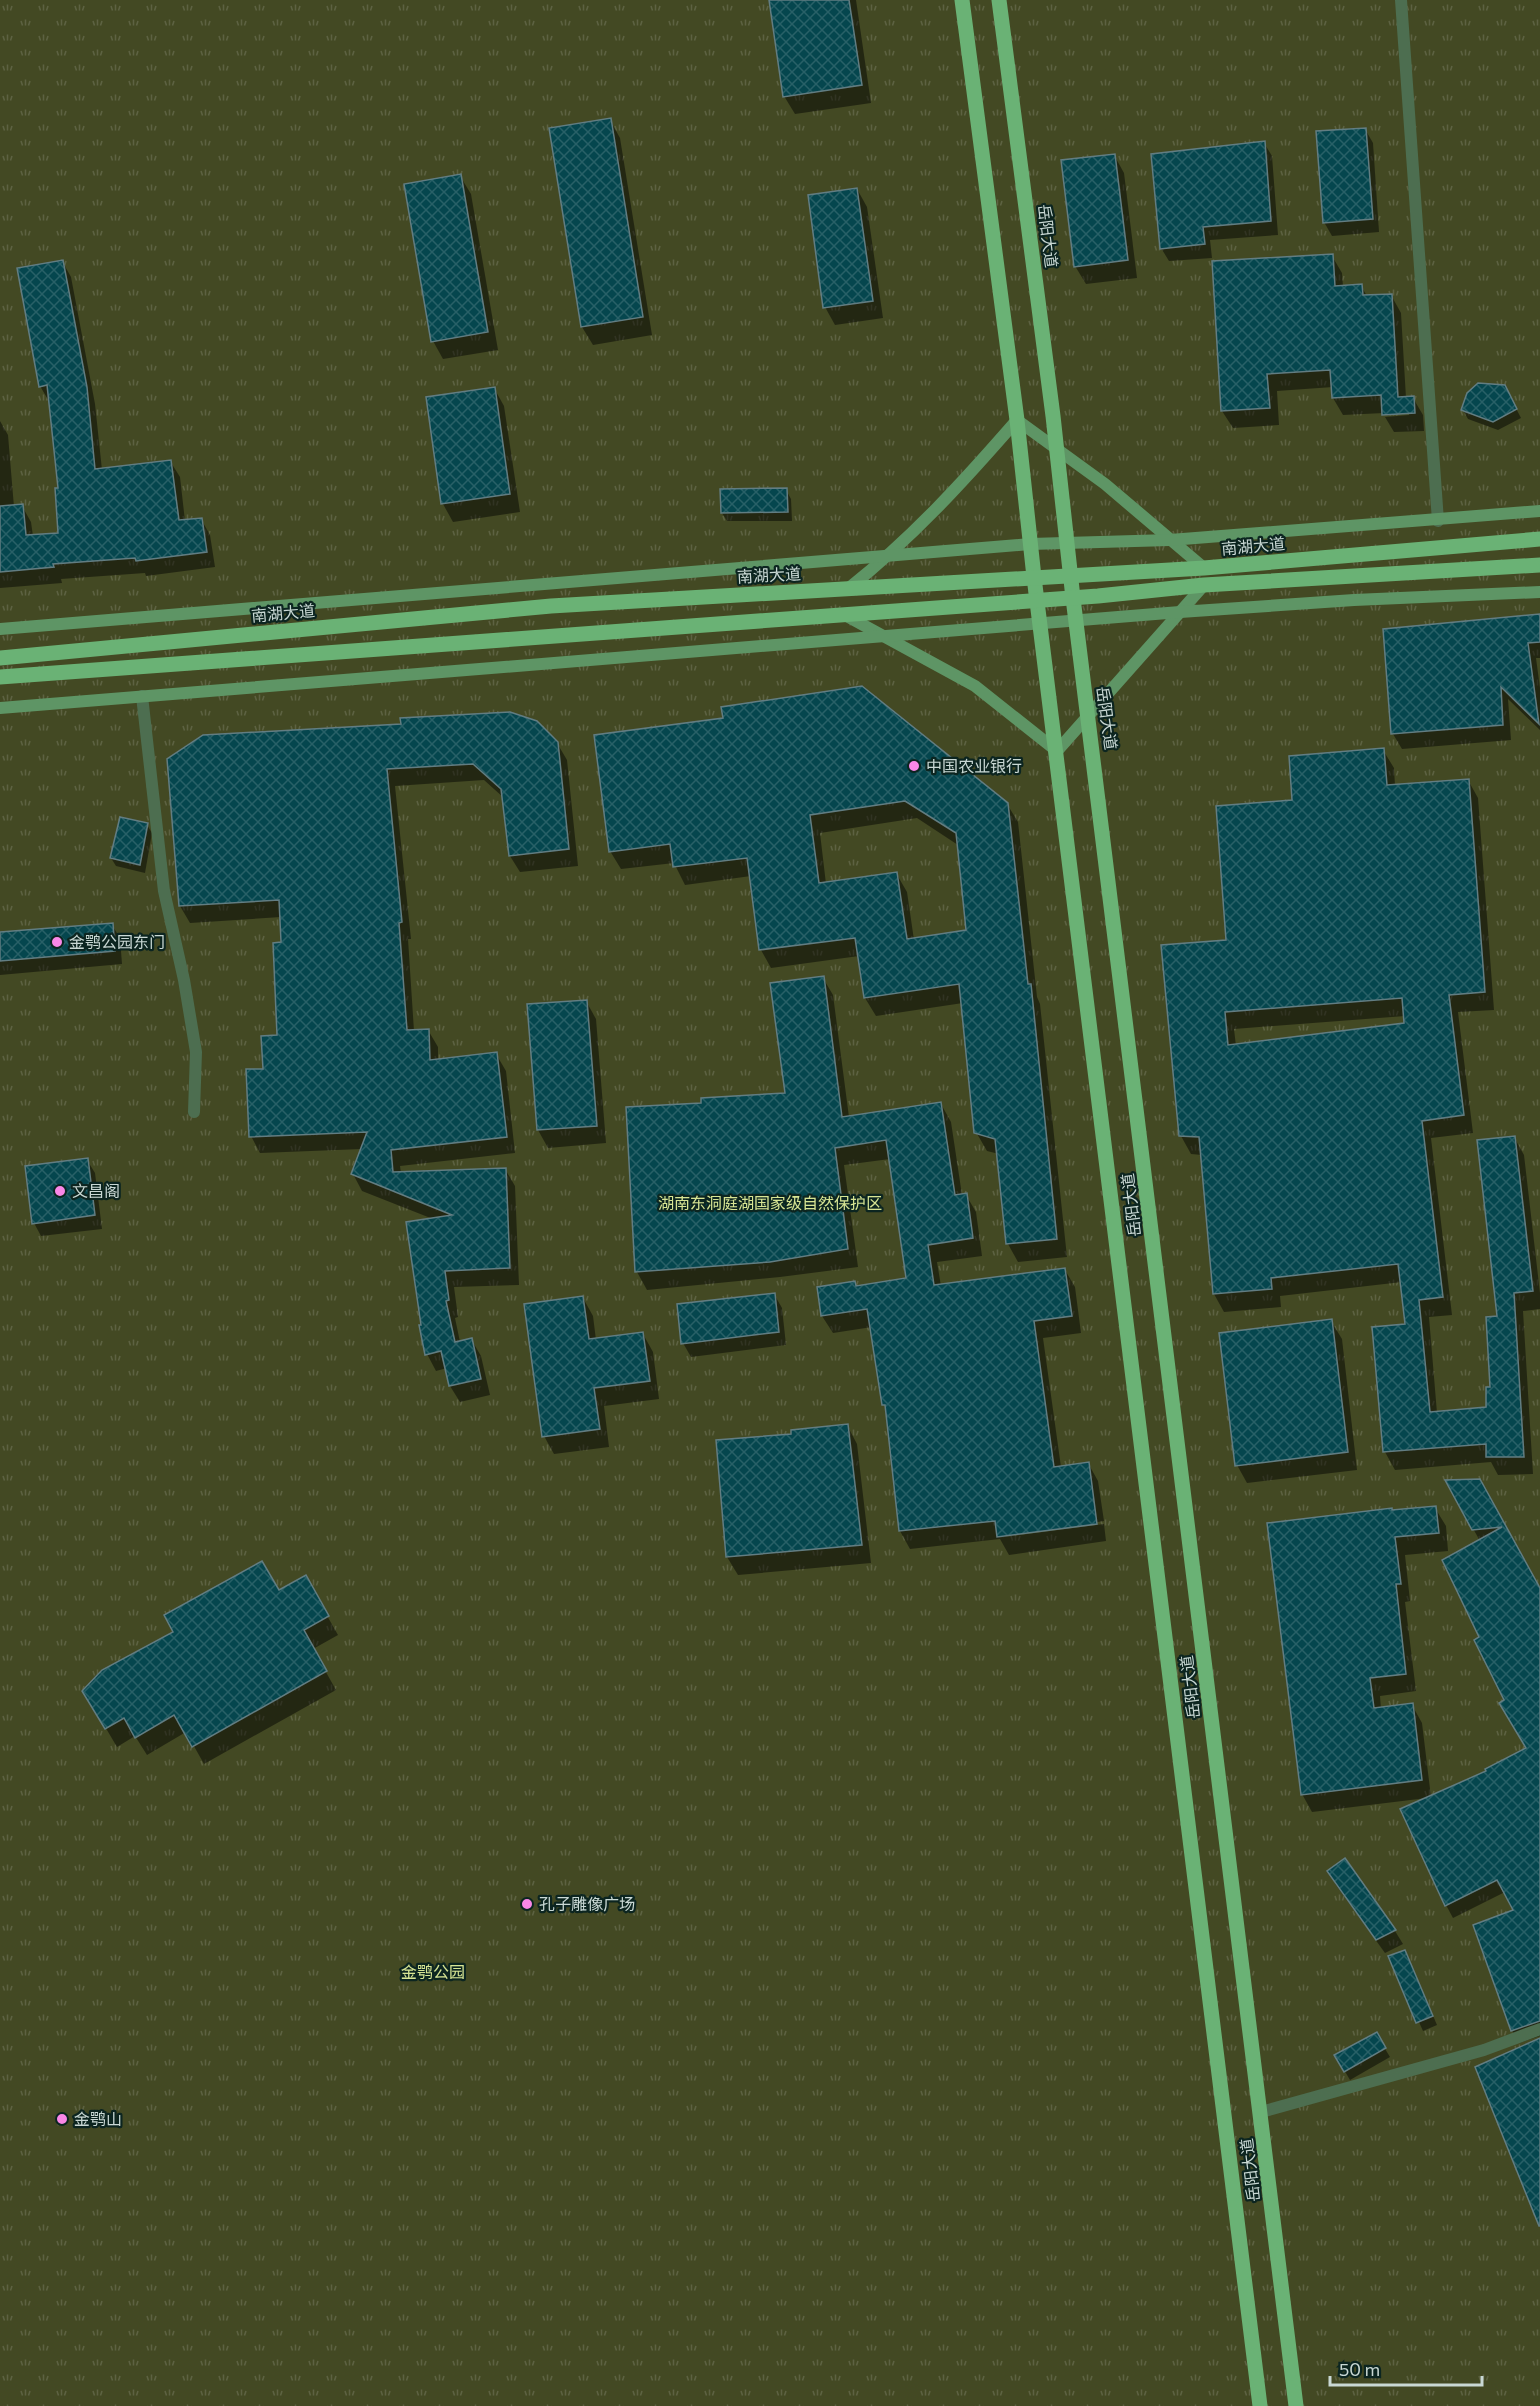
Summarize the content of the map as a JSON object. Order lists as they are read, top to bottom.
{
  "streets": {
    "main road": ["岳阳大道", "南湖大道"]
  },
  "crossings": [
    ["岳阳大道", "南湖大道"]
  ],
  "parks": ["湖南东洞庭湖国家级自然保护区", "金鹗公园"],
  "places": [
    "中国农业银行",
    "金鹗公园东门",
    "文昌阁",
    "孔子雕像广场",
    "金鹗山"
  ],
  "scale_bar": "50 m"
}
